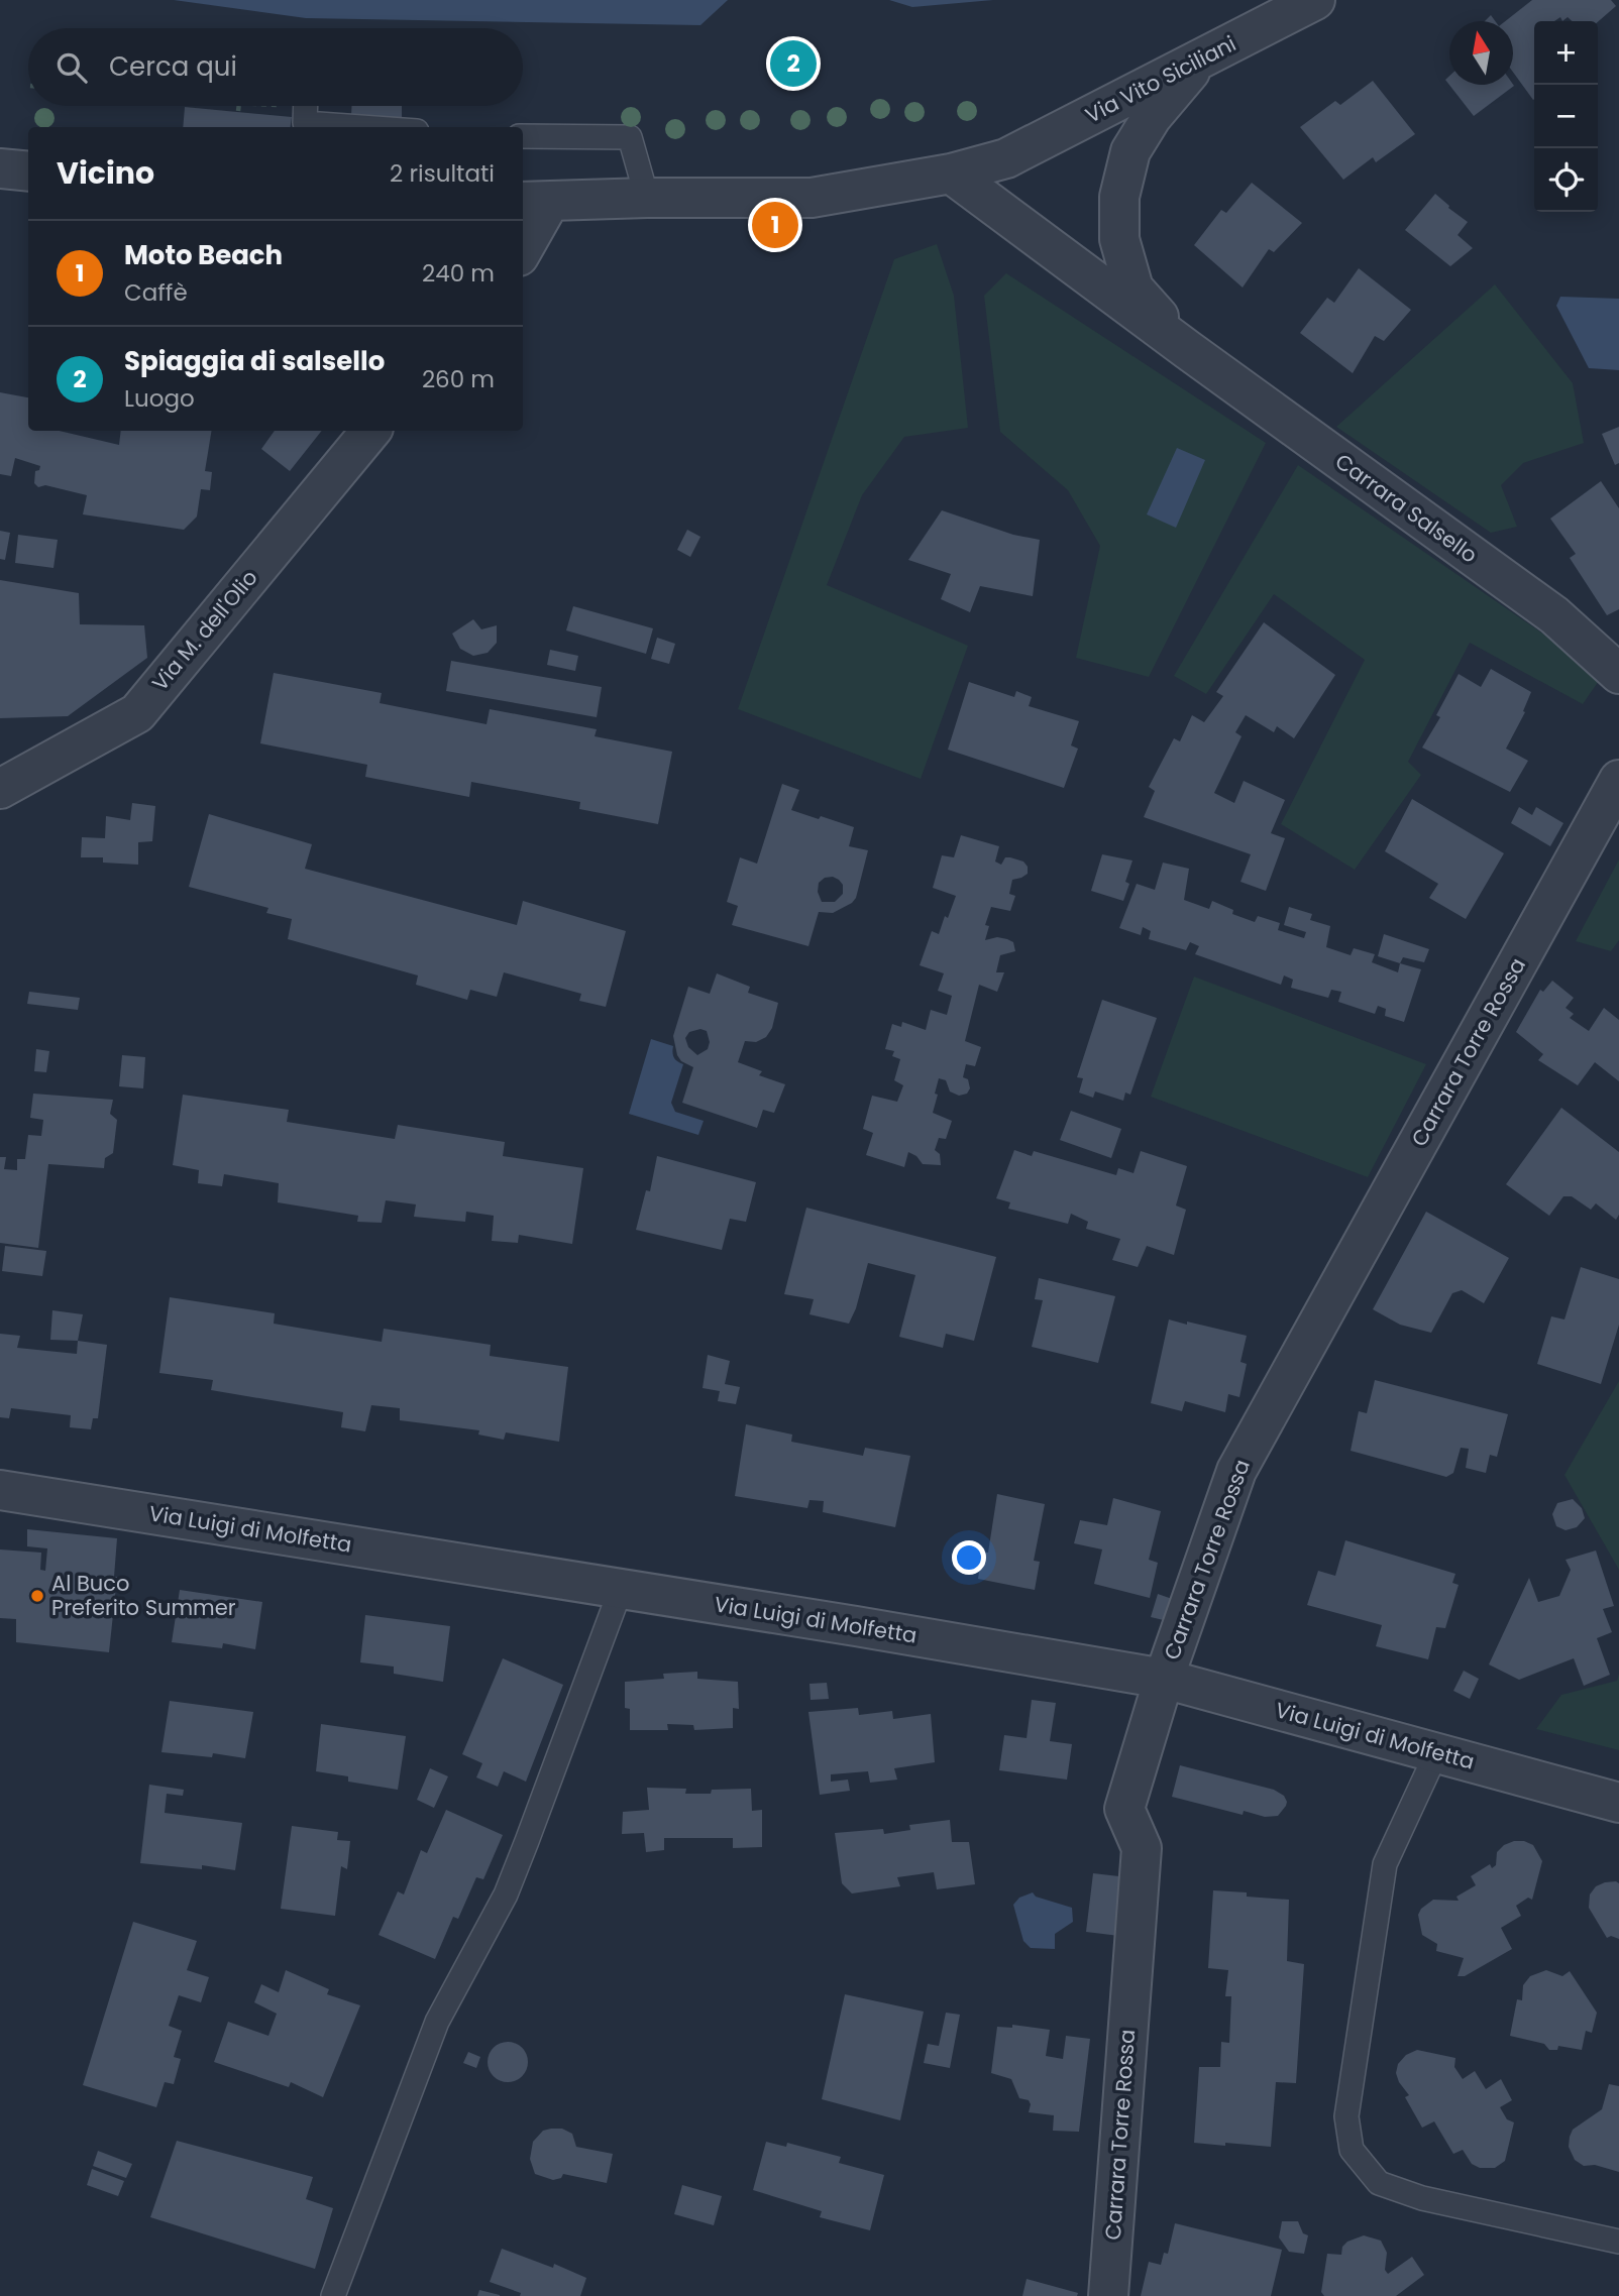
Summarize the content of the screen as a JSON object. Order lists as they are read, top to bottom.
{
  "streets": {
    "street": [
      "Via Vito Siciliani",
      "Carrara Salsello",
      "Via M. dell'Olio",
      "Carrara Torre Rossa",
      "Via Luigi di Molfetta"
    ]
  },
  "crossings": [
    ["Carrara Torre Rossa", "Via Luigi di Molfetta"]
  ],
  "places": ["Al Buco Preferito Summer"],
  "north": "top",
  "page": {
    "map_buttons": ["+", "−"],
    "search": "Cerca qui",
    "pins": ["2", "1"],
    "heading": ["Vicino", "2 risultati"],
    "list": [
      {
        "mark": "1",
        "name": "Moto Beach",
        "note": "Caffè",
        "value": "240 m"
      },
      {
        "mark": "2",
        "name": "Spiaggia di salsello",
        "note": "Luogo",
        "value": "260 m"
      }
    ]
  }
}
